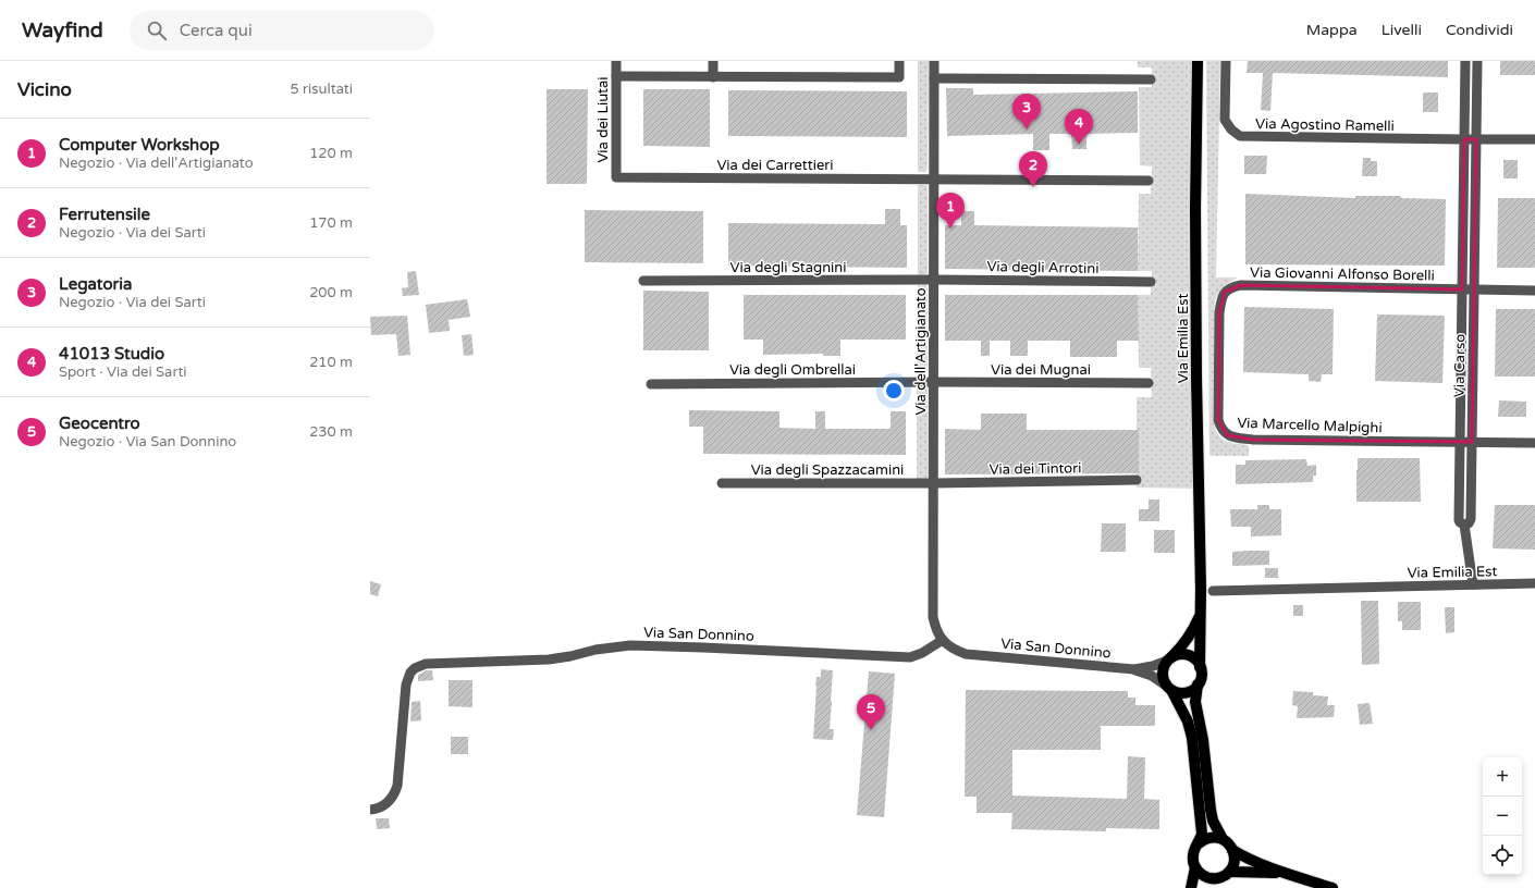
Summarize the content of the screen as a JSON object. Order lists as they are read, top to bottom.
{
  "streets": {
    "main road": ["Via Emilia Est"],
    "street": [
      "Via dei Liutai",
      "Via Agostino Ramelli",
      "Via dei Carrettieri",
      "Via degli Stagnini",
      "Via degli Arrotini",
      "Via Giovanni Alfonso Borelli",
      "Via dell'Artigianato",
      "Via Carso",
      "Via degli Ombrellai",
      "Via dei Mugnai",
      "Via Marcello Malpighi",
      "Via dei Tintori",
      "Via degli Spazzacamini",
      "Via San Donnino"
    ]
  },
  "crossings": [
    ["Via dei Liutai", "Via dei Carrettieri"],
    ["Via Agostino Ramelli", "Via Carso"],
    ["Via dei Carrettieri", "Via dell'Artigianato"],
    ["Via degli Stagnini", "Via degli Arrotini"],
    ["Via degli Stagnini", "Via dell'Artigianato"],
    ["Via degli Arrotini", "Via dell'Artigianato"],
    ["Via Giovanni Alfonso Borelli", "Via Carso"],
    ["Via Giovanni Alfonso Borelli", "Via Marcello Malpighi"],
    ["Via Emilia Est", "Via San Donnino"],
    ["Via dell'Artigianato", "Via degli Ombrellai"],
    ["Via dell'Artigianato", "Via dei Mugnai"],
    ["Via dell'Artigianato", "Via dei Tintori"],
    ["Via dell'Artigianato", "Via degli Spazzacamini"],
    ["Via dell'Artigianato", "Via San Donnino"],
    ["Via Carso", "Via Marcello Malpighi"],
    ["Via degli Ombrellai", "Via dei Mugnai"],
    ["Via dei Tintori", "Via degli Spazzacamini"]
  ],
  "page": {
    "header": "Wayfind",
    "search": "Cerca qui",
    "nav": ["Mappa", "Livelli", "Condividi"],
    "heading": ["Vicino", "5 risultati"],
    "pins": [
      "3",
      "4",
      "2",
      "1",
      "5"
    ],
    "list": [
      {
        "mark": "1",
        "name": "Computer Workshop",
        "note": "Negozio · Via dell'Artigianato",
        "value": "120 m"
      },
      {
        "mark": "2",
        "name": "Ferrutensile",
        "note": "Negozio · Via dei Sarti",
        "value": "170 m"
      },
      {
        "mark": "3",
        "name": "Legatoria",
        "note": "Negozio · Via dei Sarti",
        "value": "200 m"
      },
      {
        "mark": "4",
        "name": "41013 Studio",
        "note": "Sport · Via dei Sarti",
        "value": "210 m"
      },
      {
        "mark": "5",
        "name": "Geocentro",
        "note": "Negozio · Via San Donnino",
        "value": "230 m"
      }
    ],
    "map_buttons": ["+", "−"]
  }
}
